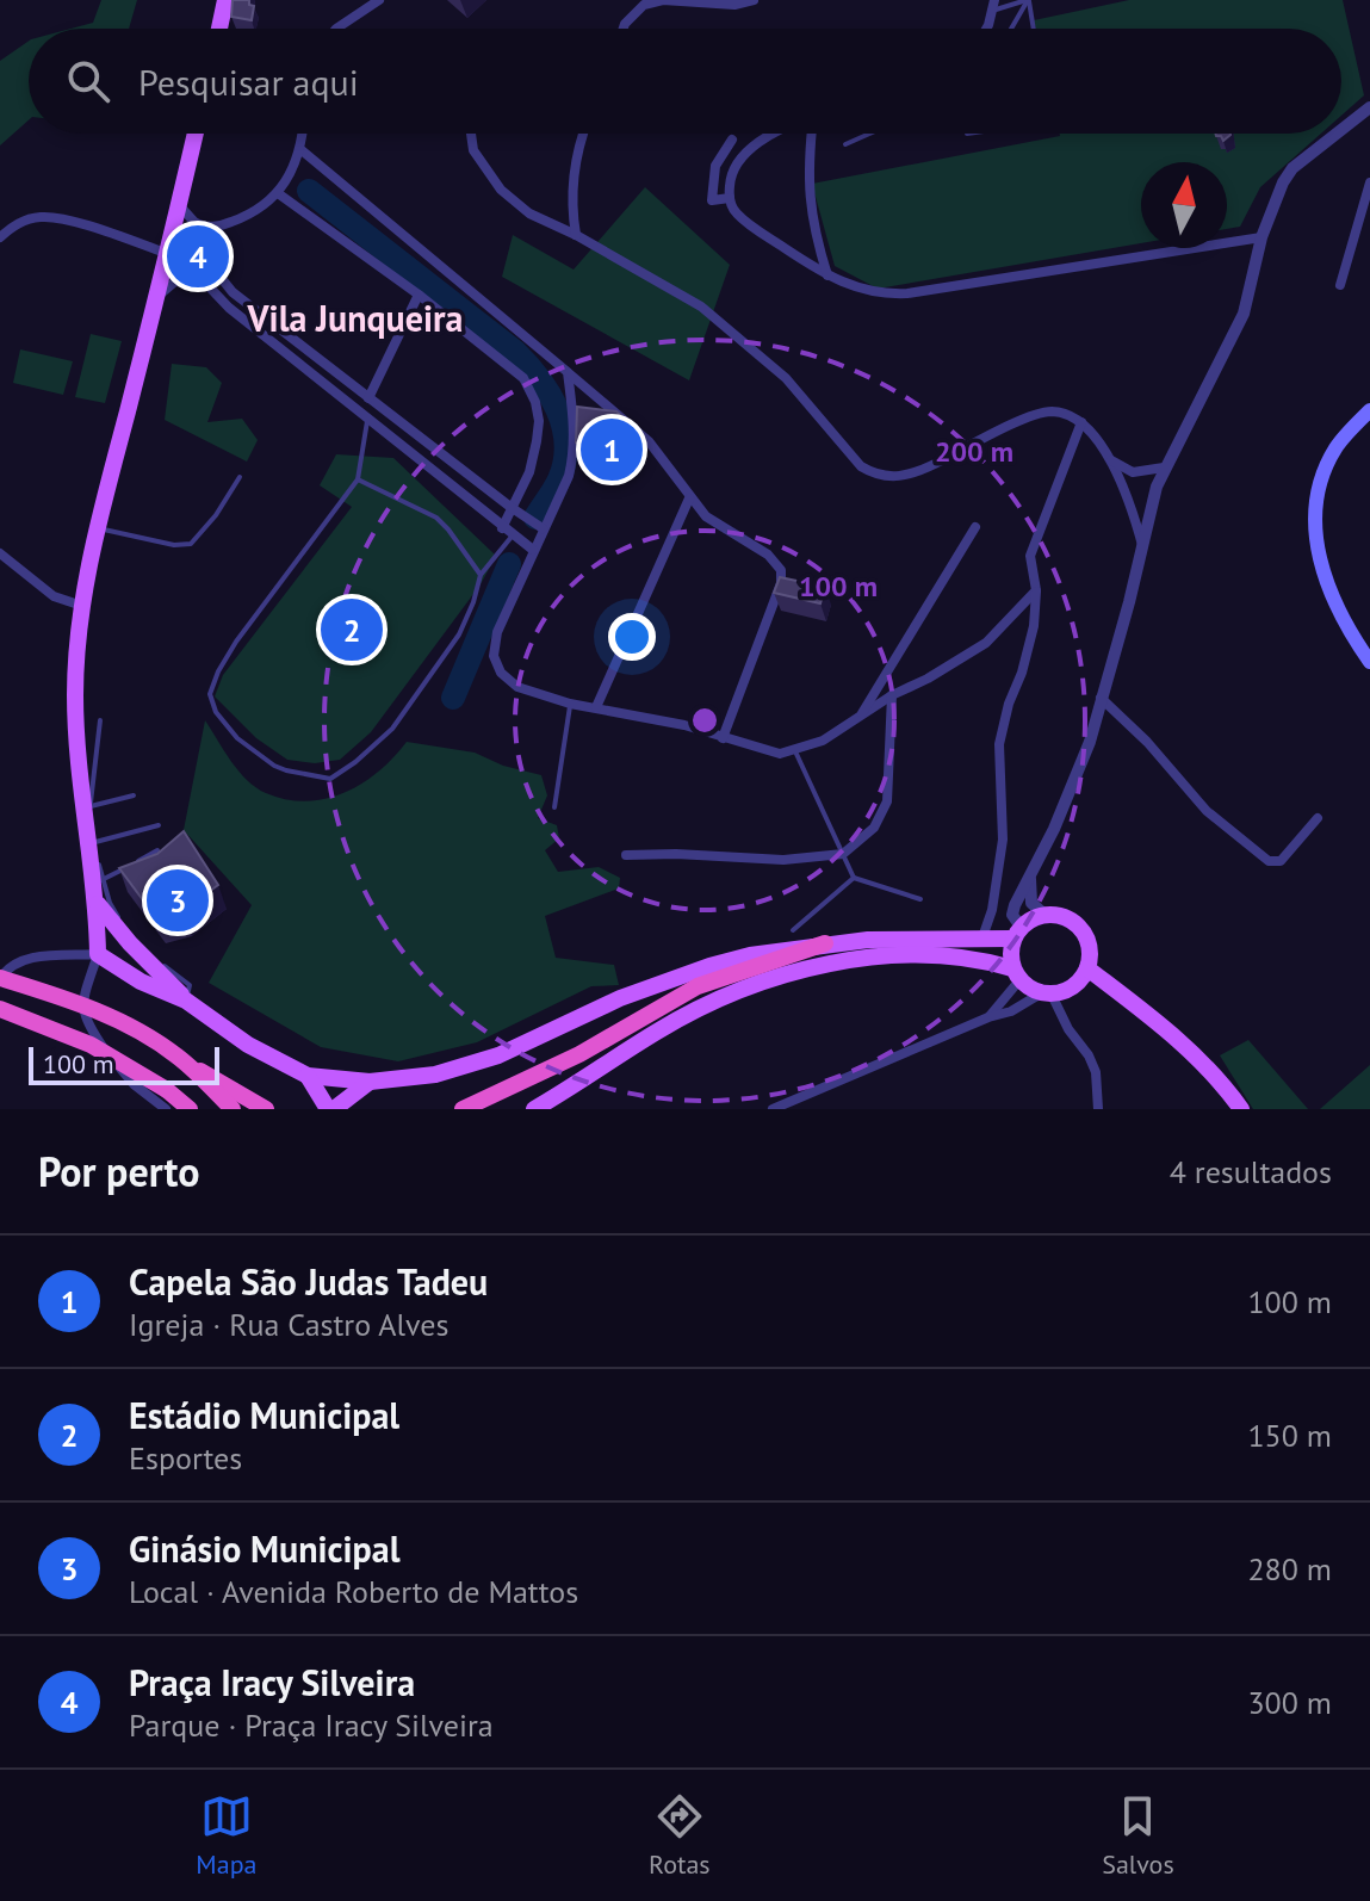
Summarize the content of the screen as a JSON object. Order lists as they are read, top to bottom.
{
  "districts": ["Vila Junqueira"],
  "scale_bar": "100 m",
  "north": "top",
  "page": {
    "search": "Pesquisar aqui",
    "pins": [
      "4",
      "1",
      "2",
      "3"
    ],
    "scale": "100 m",
    "heading": ["Por perto", "4 resultados"],
    "list": [
      {
        "mark": "1",
        "name": "Capela São Judas Tadeu",
        "note": "Igreja · Rua Castro Alves",
        "value": "100 m"
      },
      {
        "mark": "2",
        "name": "Estádio Municipal",
        "note": "Esportes",
        "value": "150 m"
      },
      {
        "mark": "3",
        "name": "Ginásio Municipal",
        "note": "Local · Avenida Roberto de Mattos",
        "value": "280 m"
      },
      {
        "mark": "4",
        "name": "Praça Iracy Silveira",
        "note": "Parque · Praça Iracy Silveira",
        "value": "300 m"
      }
    ],
    "nav": ["Mapa", "Rotas", "Salvos"]
  },
  "rings": ["200 m", "100 m"]
}
